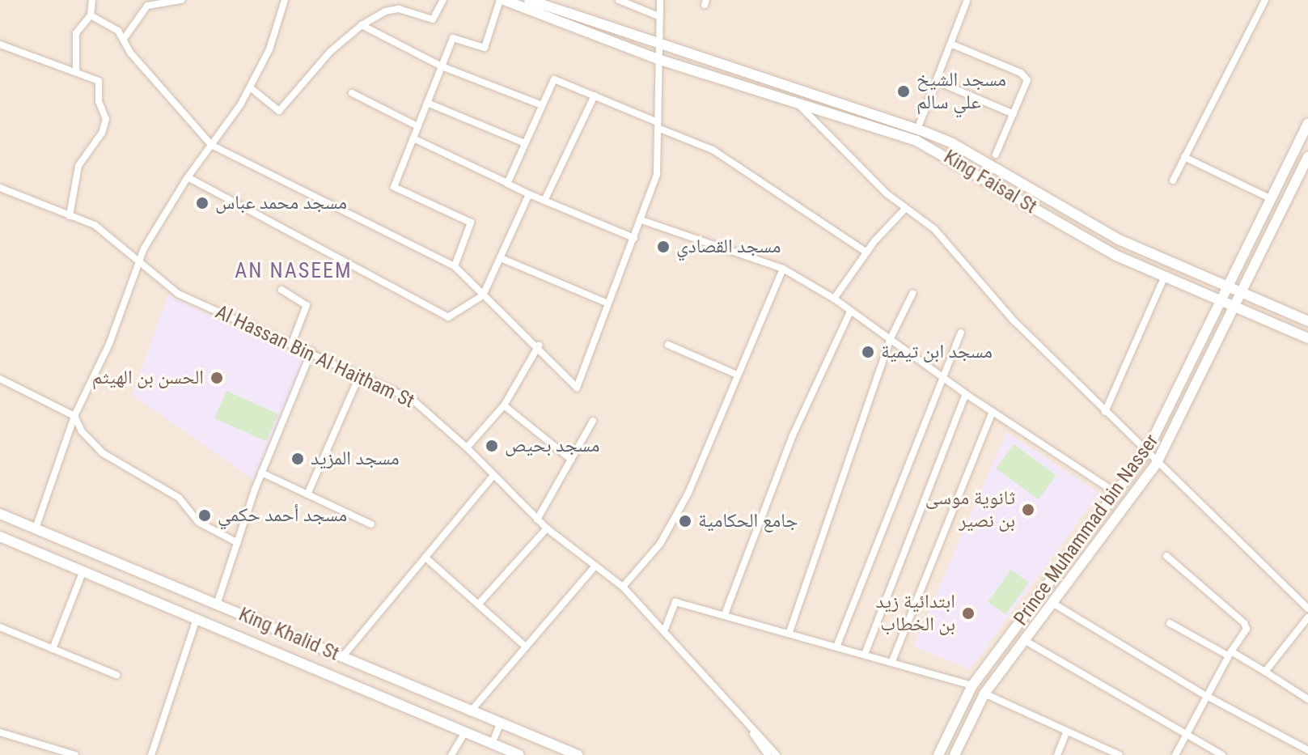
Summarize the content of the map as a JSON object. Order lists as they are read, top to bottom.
{
  "streets": {
    "main road": ["King Faisal St", "Prince Muhammad bin Nasser", "King Khalid St"],
    "street": ["Al Hassan Bin Al Haitham St"]
  },
  "crossings": [
    ["King Faisal St", "Prince Muhammad bin Nasser"]
  ],
  "districts": ["AN NASEEM"],
  "places": [
    "مسجد الشيخ علي سالم",
    "مسجد محمد عباس",
    "مسجد القصادي",
    "مسجد ابن تيمية",
    "الحسن بن الهيثم",
    "مسجد بحيص",
    "مسجد المزيد",
    "ثانوية موسى بن نصير",
    "مسجد أحمد حكمي",
    "جامع الحكامية",
    "ابتدائية زيد بن الخطاب"
  ]
}
